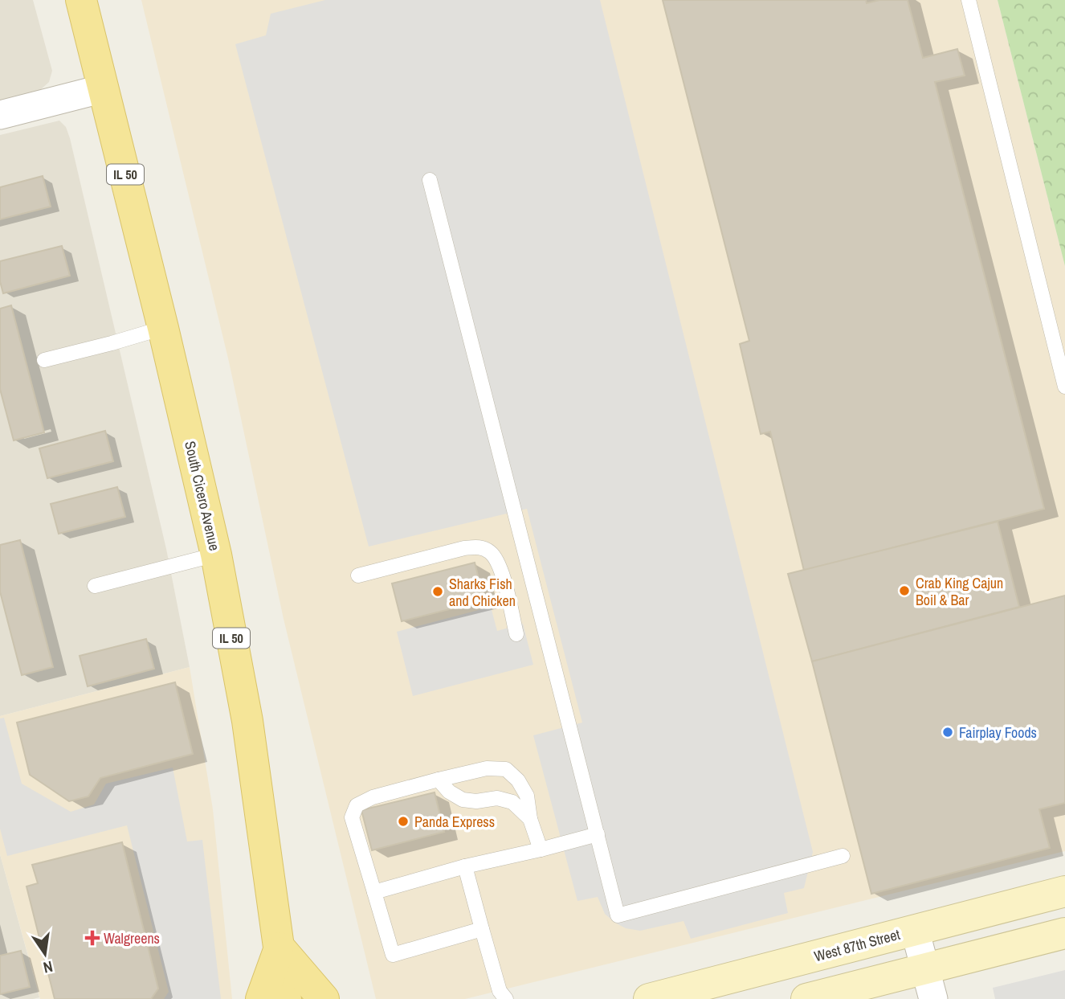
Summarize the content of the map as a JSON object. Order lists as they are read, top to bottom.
{
  "streets": {
    "main road": ["IL 50", "South Cicero Avenue", "West 87th Street"]
  },
  "places": {
    "other": [
      "Crab King Cajun Boil & Bar",
      "Sharks Fish and Chicken",
      "Fairplay Foods",
      "Panda Express"
    ],
    "health": ["Walgreens"]
  },
  "north": "bottom"
}
